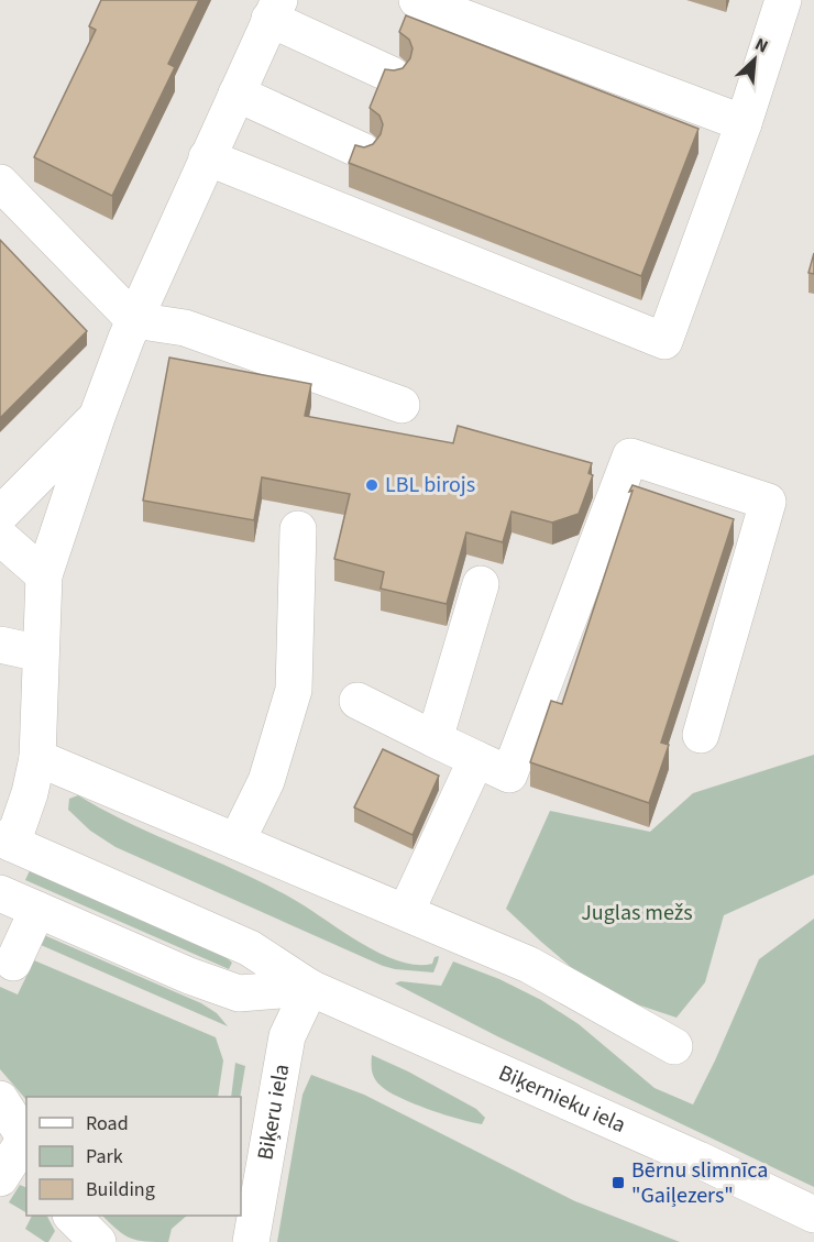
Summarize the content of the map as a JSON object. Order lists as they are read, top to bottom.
{
  "streets": {
    "street": ["Biķernieku iela", "Biķeru iela"]
  },
  "crossings": [
    ["Biķernieku iela", "Biķeru iela"]
  ],
  "parks": ["Juglas mežs"],
  "places": {
    "other": ["LBL birojs"],
    "transit": ["Bērnu slimnīca \"Gaiļezers\""]
  },
  "legend": ["Road", "Park", "Building"],
  "north": "top right"
}
